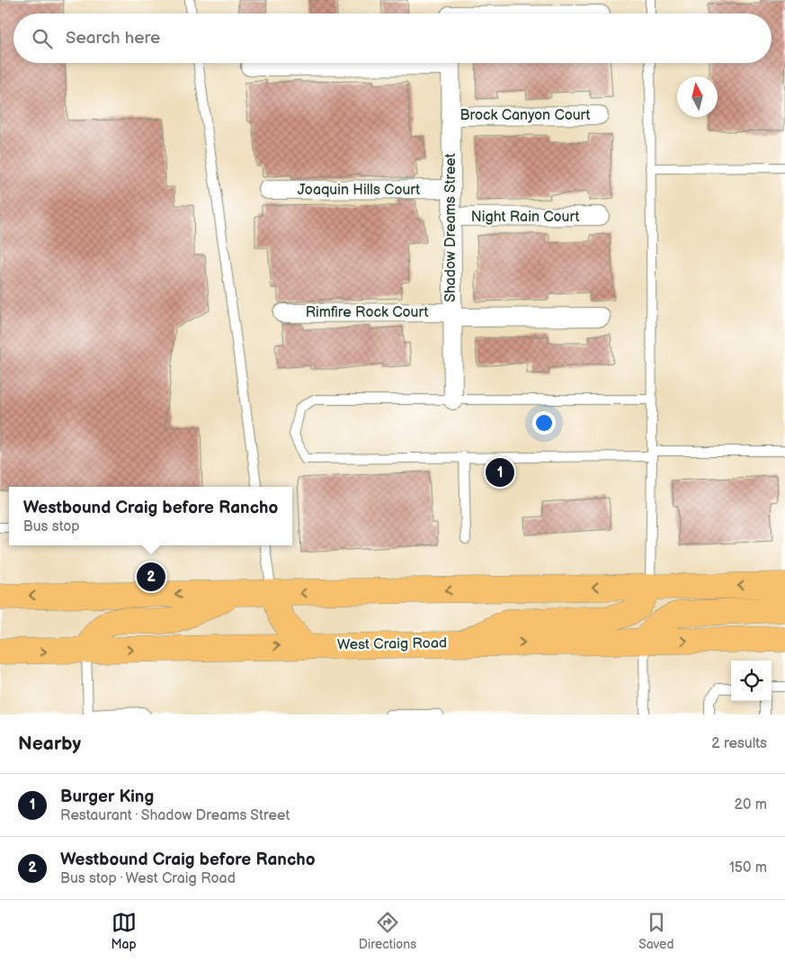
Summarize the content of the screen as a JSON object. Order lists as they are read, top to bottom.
{
  "streets": {
    "main road": ["West Craig Road"],
    "street": [
      "Brock Canyon Court",
      "Joaquin Hills Court",
      "Night Rain Court",
      "Shadow Dreams Street",
      "Rimfire Rock Court"
    ]
  },
  "crossings": [
    ["Brock Canyon Court", "Shadow Dreams Street"],
    ["Joaquin Hills Court", "Shadow Dreams Street"],
    ["Night Rain Court", "Shadow Dreams Street"],
    ["Shadow Dreams Street", "Rimfire Rock Court"]
  ],
  "north": "top",
  "page": {
    "search": "Search here",
    "pins": ["1", "2"],
    "popup": ["Westbound Craig before Rancho", "Bus stop"],
    "heading": ["Nearby", "2 results"],
    "list": [
      {
        "mark": "1",
        "name": "Burger King",
        "note": "Restaurant · Shadow Dreams Street",
        "value": "20 m"
      },
      {
        "mark": "2",
        "name": "Westbound Craig before Rancho",
        "note": "Bus stop · West Craig Road",
        "value": "150 m"
      }
    ],
    "nav": ["Map", "Directions", "Saved"]
  }
}
